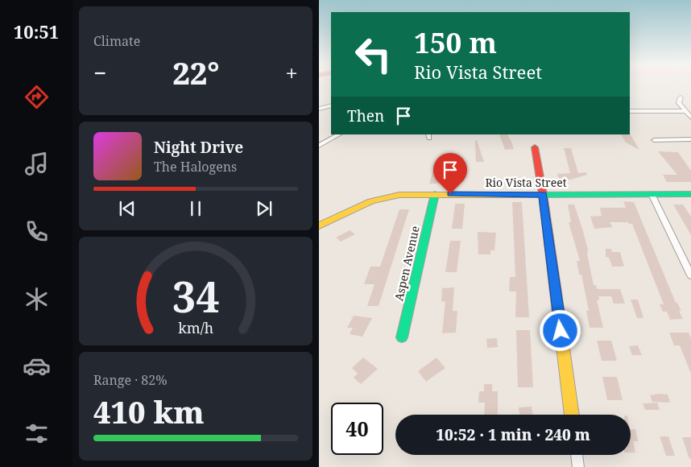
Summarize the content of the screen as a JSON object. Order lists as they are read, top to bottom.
{
  "streets": {
    "main road": ["Rio Vista Street", "Aspen Avenue"]
  },
  "crossings": [
    ["Rio Vista Street", "Aspen Avenue"]
  ],
  "page": {
    "tabs": "10:51",
    "tile": [
      "Climate",
      ["Range · 82%", "410 km"]
    ],
    "turn": ["150 m", "Rio Vista Street"],
    "heat": ["−", "22°", "+"],
    "then": "Then",
    "song": ["Night Drive", "The Halogens"],
    "limit": "40",
    "trip": "10:52 · 1 min · 240 m",
    "gauge": ["34", "km/h"]
  }
}
